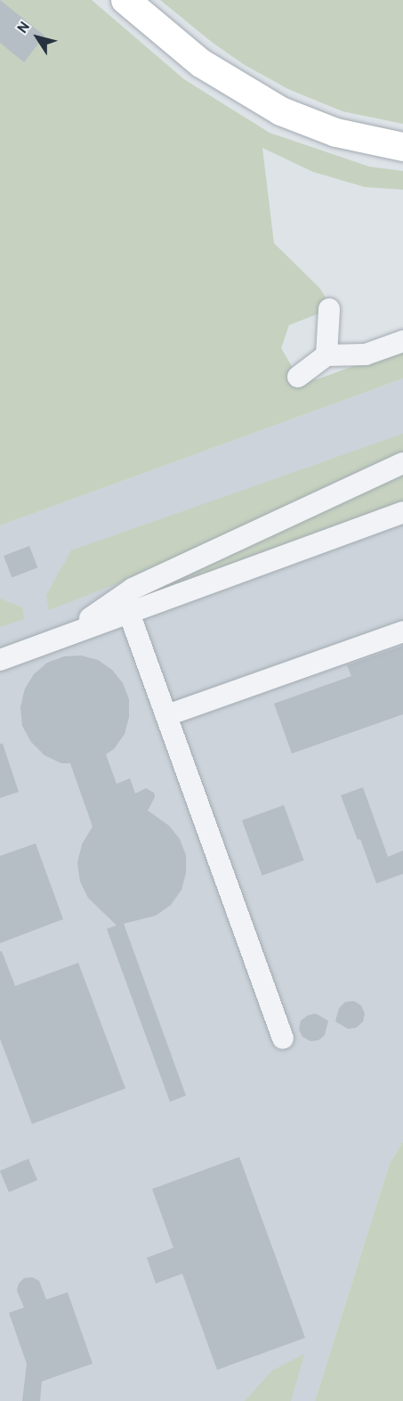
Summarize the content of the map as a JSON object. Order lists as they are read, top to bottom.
{
  "north": "top left"
}
